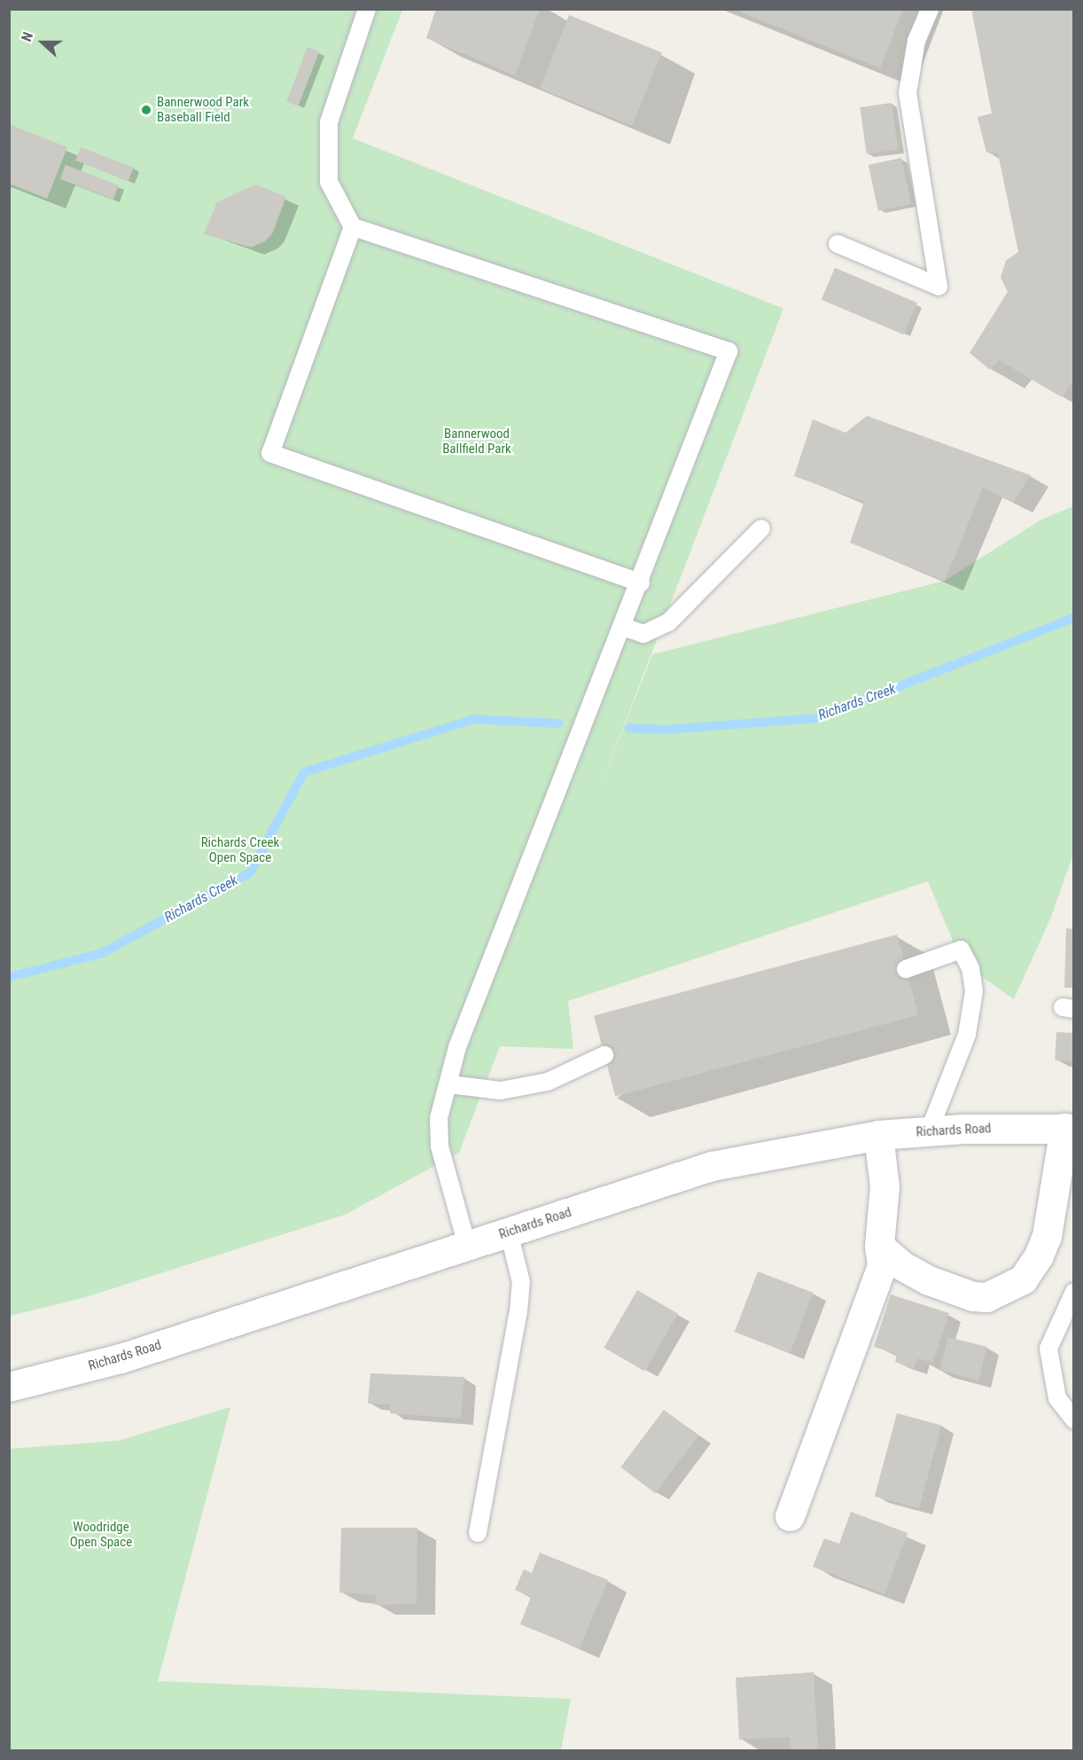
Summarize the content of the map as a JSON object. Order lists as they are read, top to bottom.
{
  "streets": {
    "main road": ["Richards Road"]
  },
  "water": ["Richards Creek"],
  "parks": ["Bannerwood Ballfield Park", "Richards Creek Open Space", "Woodridge Open Space"],
  "places": ["Bannerwood Park Baseball Field"],
  "north": "left"
}
